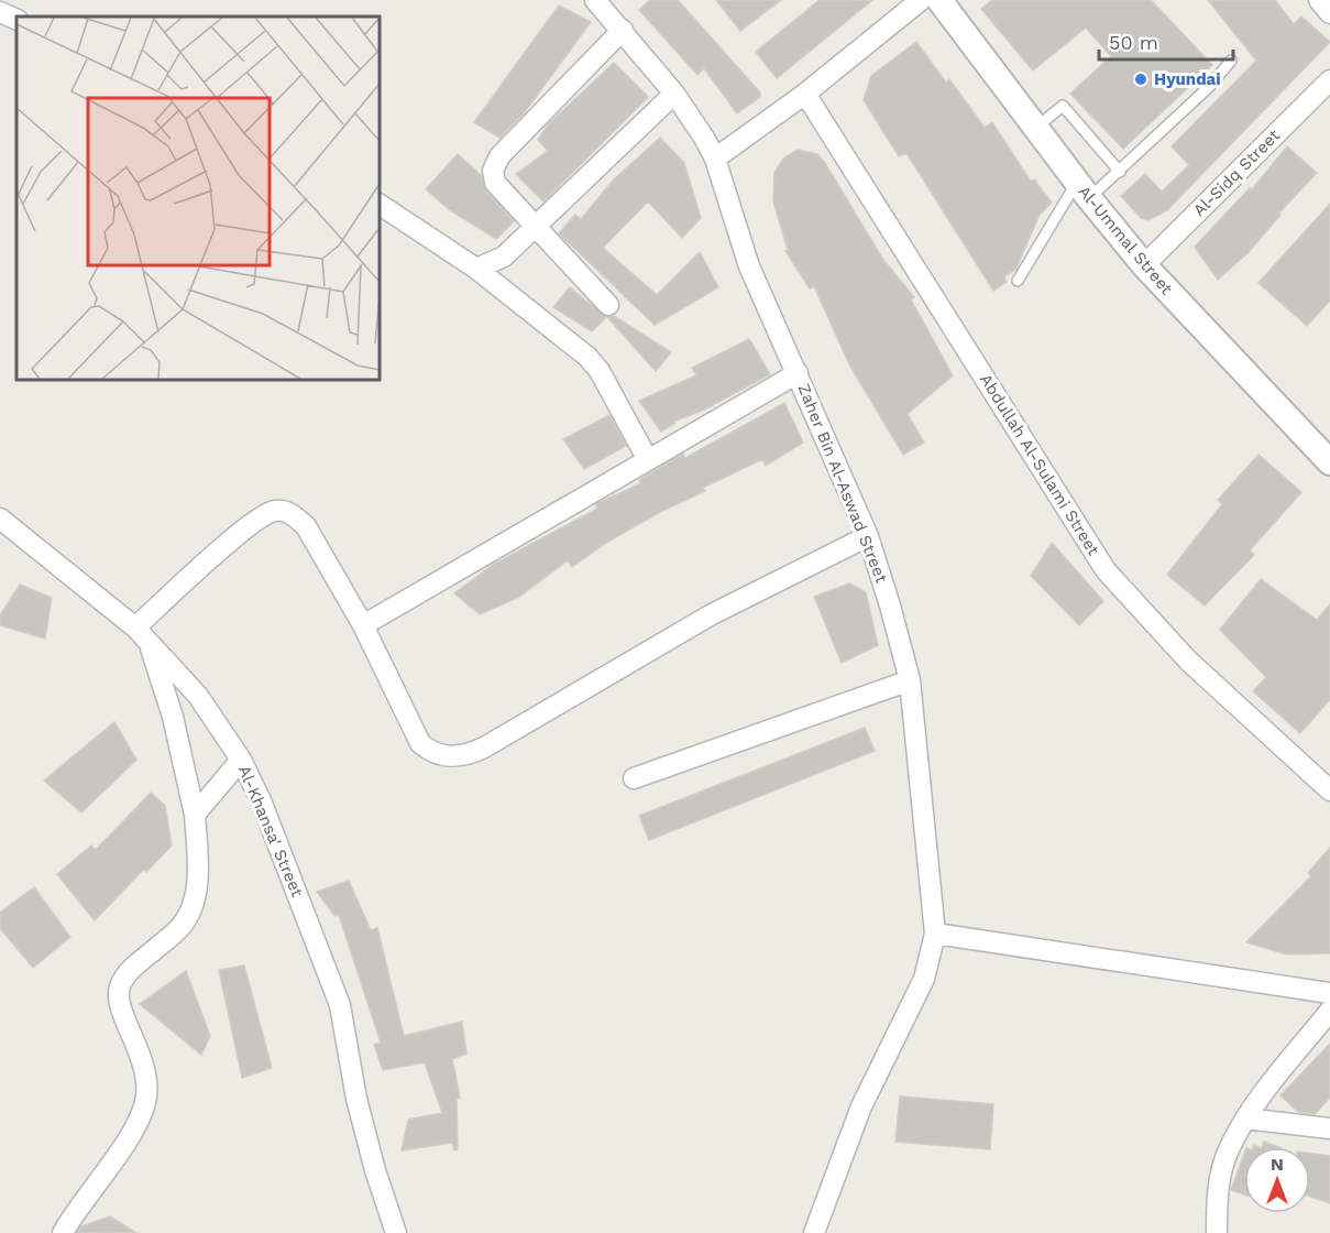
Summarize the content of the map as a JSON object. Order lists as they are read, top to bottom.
{
  "streets": {
    "street": [
      "Al-Sidq Street",
      "Al-Ummal Street",
      "Abdullah Al-Sulami Street",
      "Zaher Bin Al-Aswad Street",
      "Al-Khansa' Street"
    ]
  },
  "crossings": [
    ["Al-Sidq Street", "Al-Ummal Street"]
  ],
  "places": ["Hyundai"],
  "scale_bar": "50 m",
  "north": "top"
}
